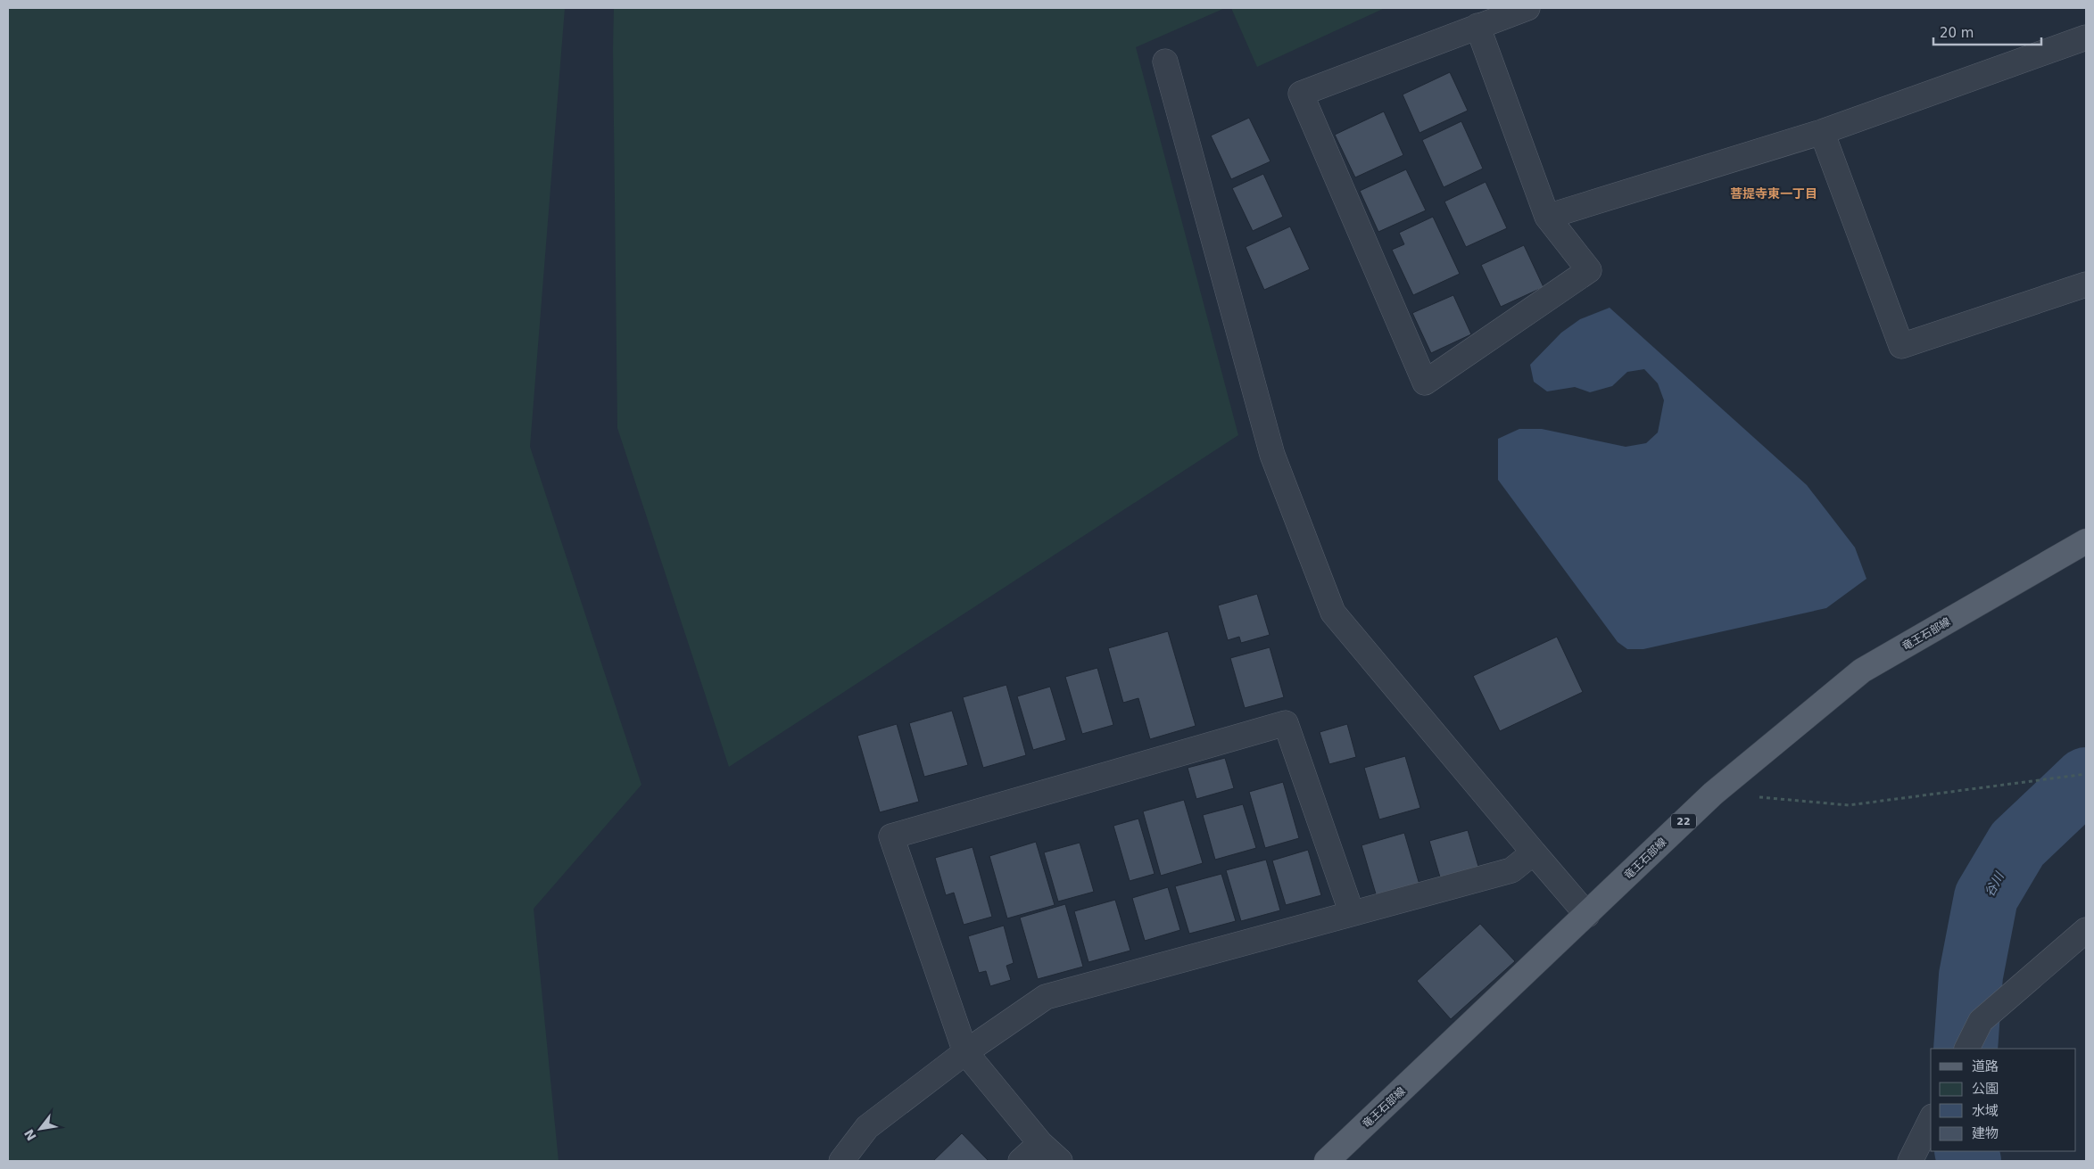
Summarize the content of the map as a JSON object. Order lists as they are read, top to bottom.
{
  "streets": {
    "main road": ["竜王石部線", "22"]
  },
  "districts": ["菩提寺東一丁目"],
  "water": ["谷川"],
  "legend": [
    "道路",
    "公園",
    "水域",
    "建物"
  ],
  "scale_bar": "20 m",
  "north": "bottom left"
}
